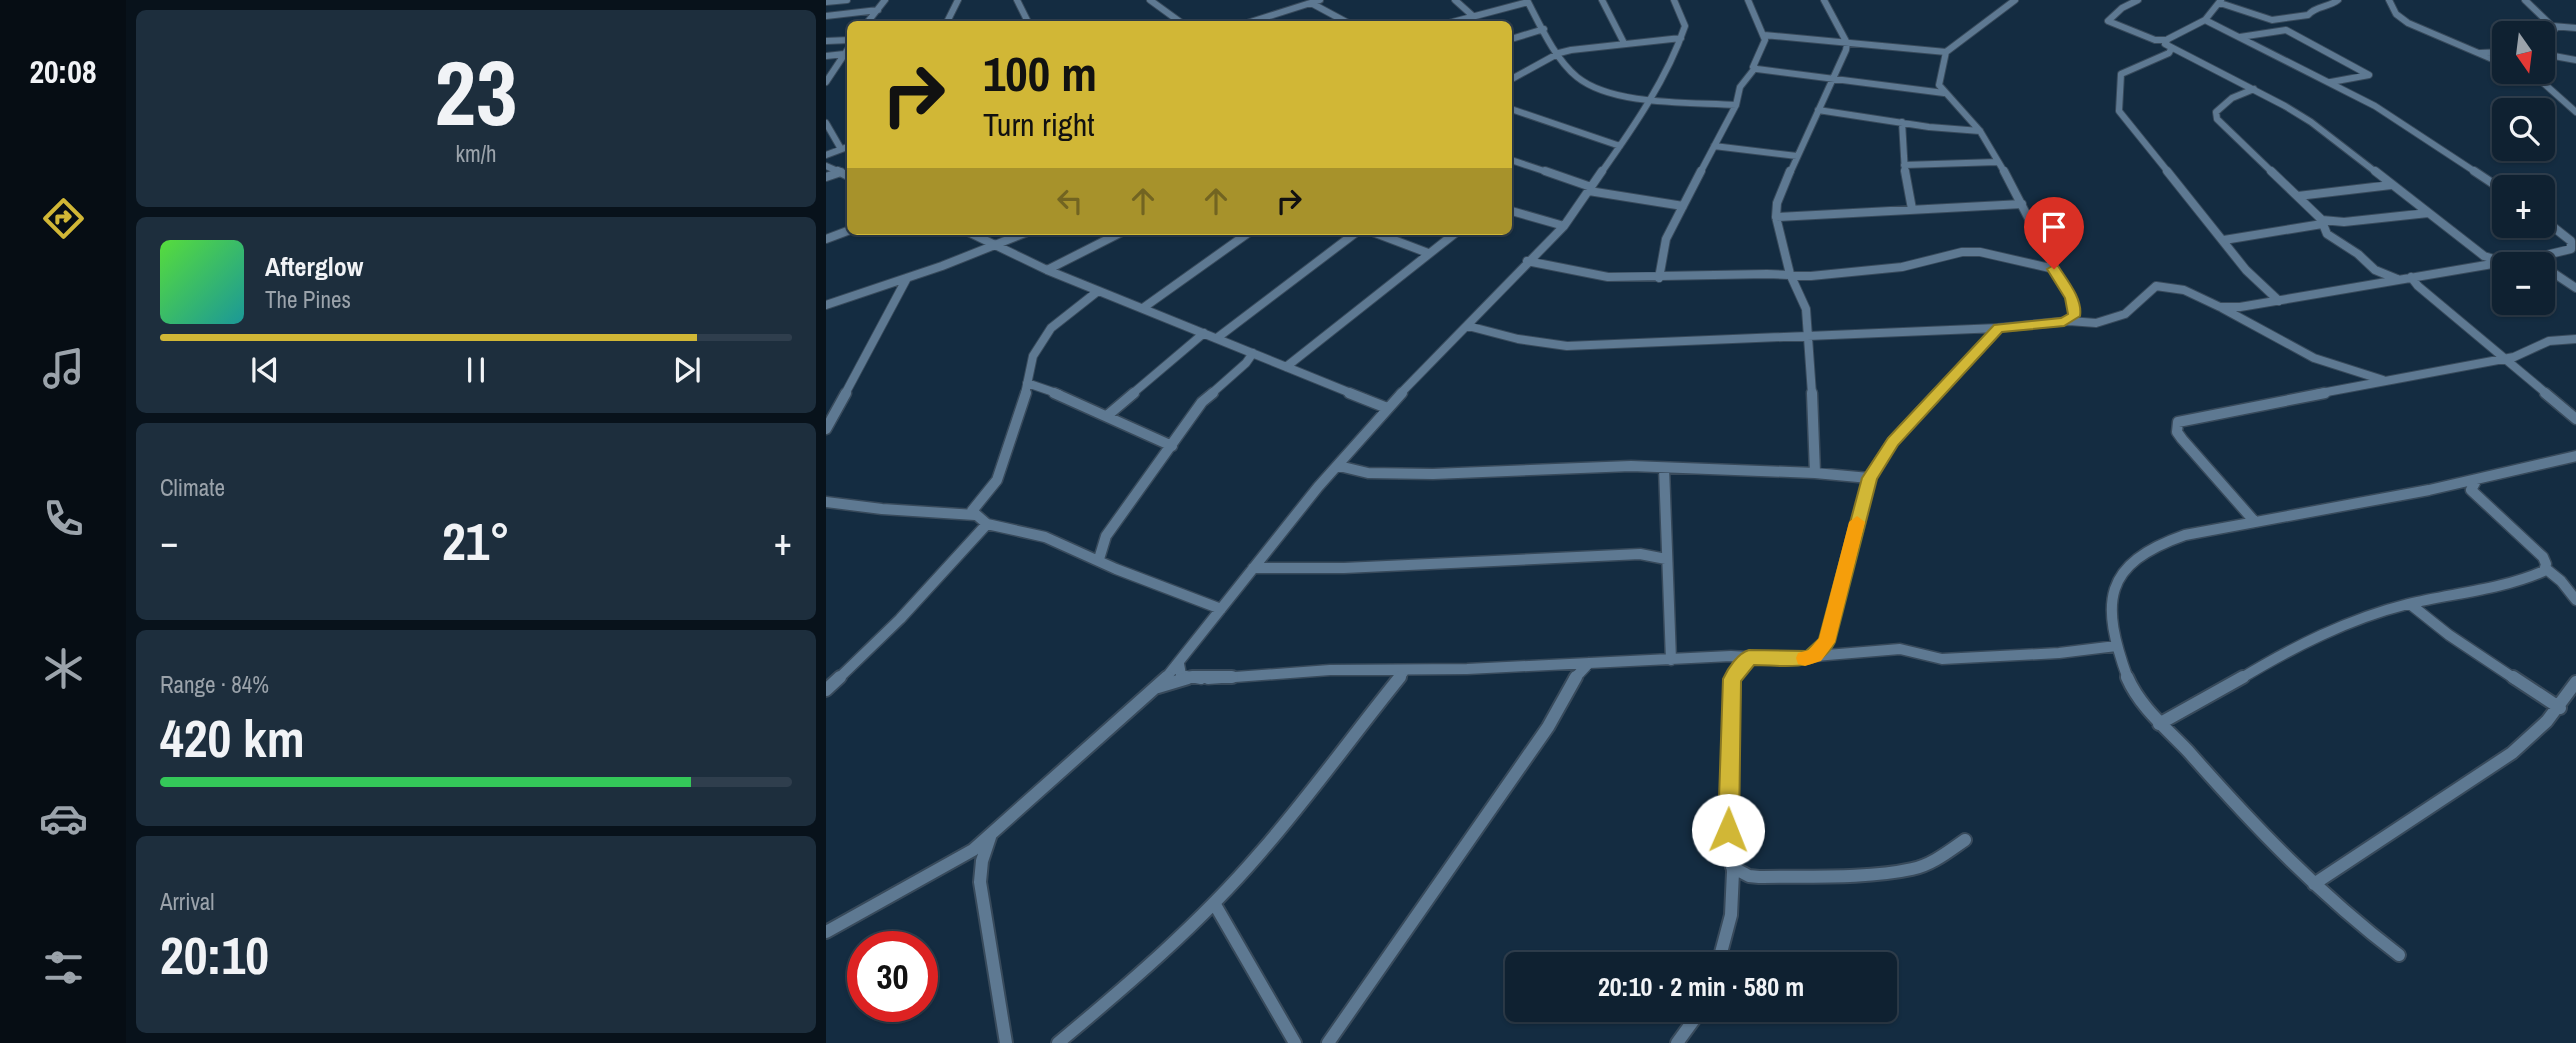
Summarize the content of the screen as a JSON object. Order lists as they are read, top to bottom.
{
  "north": "bottom",
  "page": {
    "tabs": "20:08",
    "tile": [
      ["23", "km/h"],
      "Climate",
      ["Range · 84%", "420 km"],
      ["Arrival", "20:10"]
    ],
    "map_buttons": ["+", "−"],
    "turn": ["100 m", "Turn right"],
    "song": ["Afterglow", "The Pines"],
    "heat": ["−", "21°", "+"],
    "limit": "30",
    "trip": "20:10 · 2 min · 580 m"
  }
}
